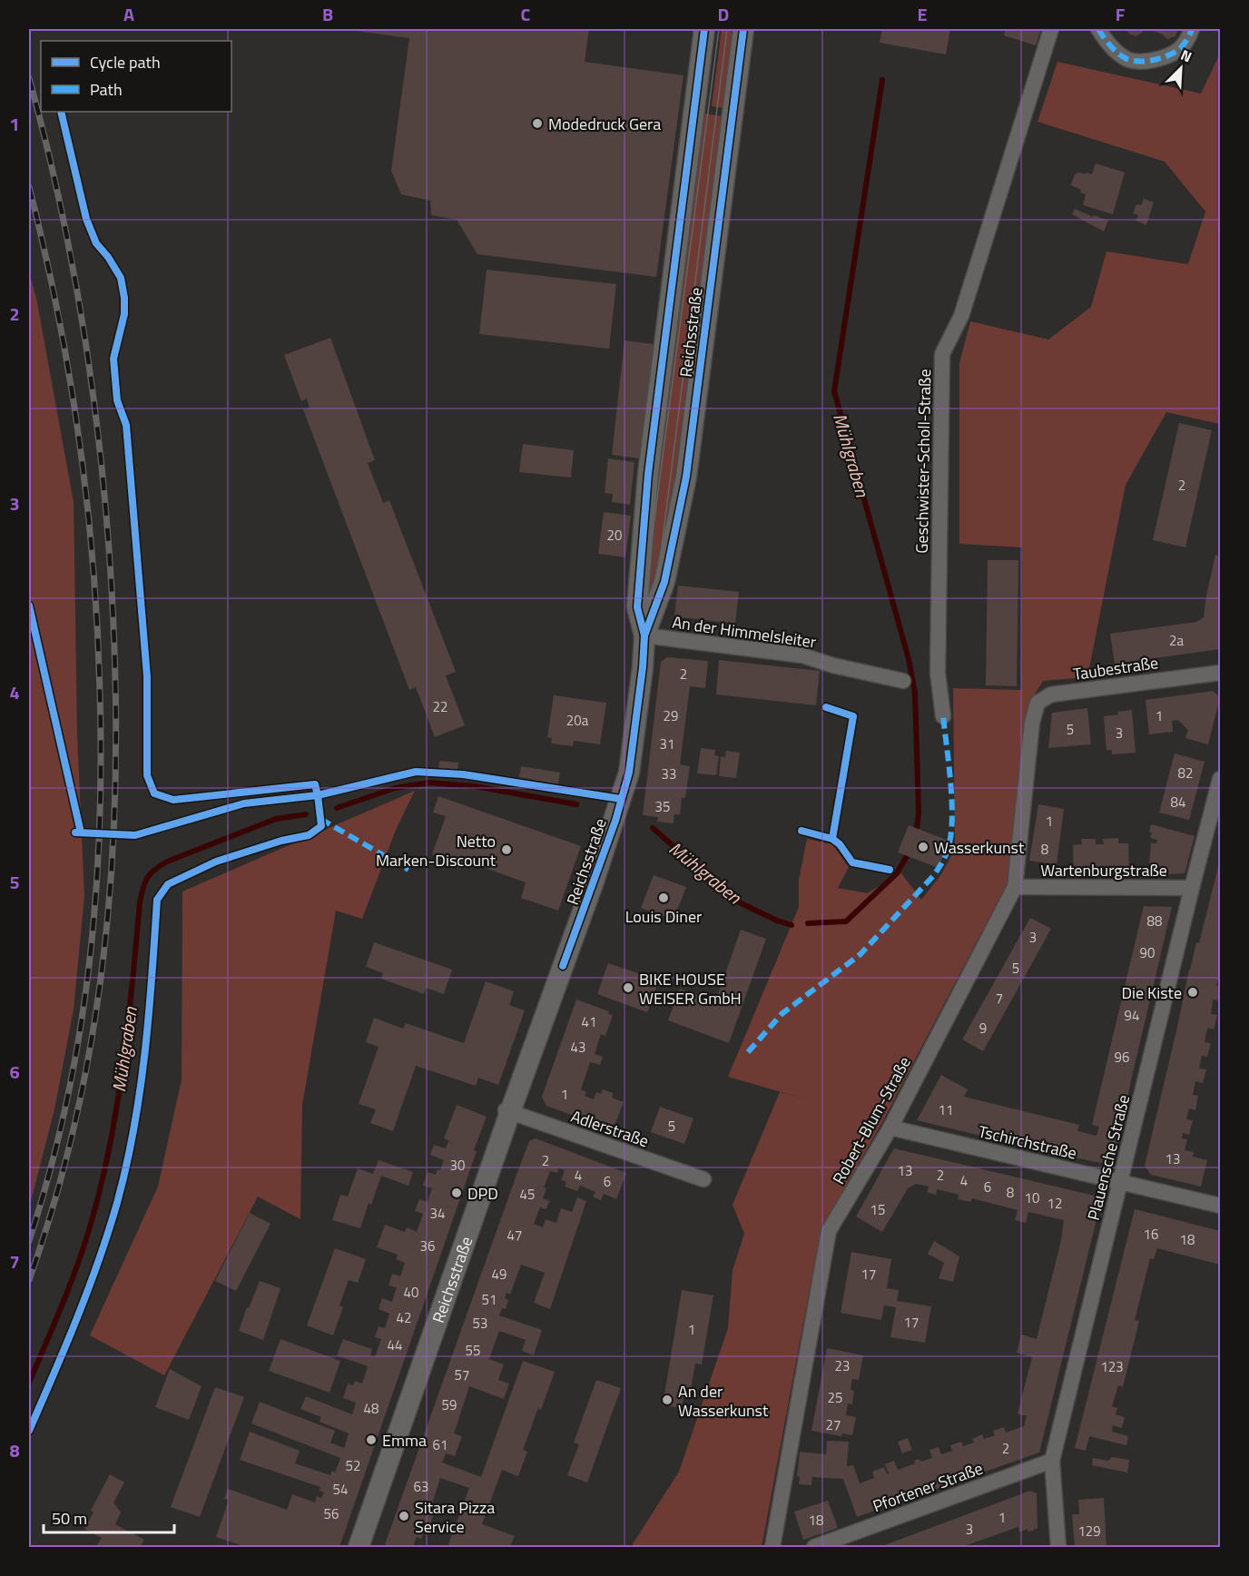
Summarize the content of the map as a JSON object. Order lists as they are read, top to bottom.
{
  "streets": {
    "main road": ["Reichsstraße"],
    "street": [
      "Geschwister-Scholl-Straße",
      "An der Himmelsleiter",
      "Taubestraße",
      "Wartenburgstraße",
      "Robert-Blum-Straße",
      "Adlerstraße",
      "Tschirchstraße",
      "Plauensche Straße",
      "Pfortener Straße"
    ]
  },
  "crossings": [
    ["Reichsstraße", "An der Himmelsleiter"],
    ["Reichsstraße", "Adlerstraße"],
    ["Taubestraße", "Robert-Blum-Straße"],
    ["Wartenburgstraße", "Robert-Blum-Straße"],
    ["Wartenburgstraße", "Plauensche Straße"],
    ["Robert-Blum-Straße", "Tschirchstraße"],
    ["Tschirchstraße", "Plauensche Straße"],
    ["Plauensche Straße", "Pfortener Straße"]
  ],
  "water": ["Mühlgraben"],
  "places": [
    "Modedruck Gera",
    "Wasserkunst",
    "Netto Marken-Discount",
    "Louis Diner",
    "BIKE HOUSE WEISER GmbH",
    "Die Kiste",
    "DPD",
    "An der Wasserkunst",
    "Emma",
    "Sitara Pizza Service"
  ],
  "house_numbers": [
    "2",
    "20",
    "2a",
    "2",
    "22",
    "29",
    "1",
    "20a",
    "5",
    "3",
    "31",
    "82",
    "33",
    "84",
    "35",
    "1",
    "8",
    "88",
    "3",
    "90",
    "5",
    "7",
    "94",
    "41",
    "9",
    "43",
    "96",
    "1",
    "11",
    "5",
    "13",
    "2",
    "30",
    "13",
    "4",
    "2",
    "4",
    "6",
    "6",
    "8",
    "45",
    "10",
    "12",
    "15",
    "34",
    "16",
    "47",
    "18",
    "36",
    "49",
    "17",
    "40",
    "51",
    "42",
    "17",
    "53",
    "1",
    "44",
    "55",
    "23",
    "123",
    "57",
    "25",
    "59",
    "48",
    "27",
    "61",
    "2",
    "52",
    "63",
    "54",
    "56",
    "1",
    "18",
    "3",
    "129"
  ],
  "legend": ["Cycle path", "Path"],
  "scale_bar": "50 m",
  "north": "top right",
  "grid": {
    "columns": [
      "A",
      "B",
      "C",
      "D",
      "E",
      "F"
    ],
    "rows": [
      "1",
      "2",
      "3",
      "4",
      "5",
      "6",
      "7",
      "8"
    ]
  }
}
